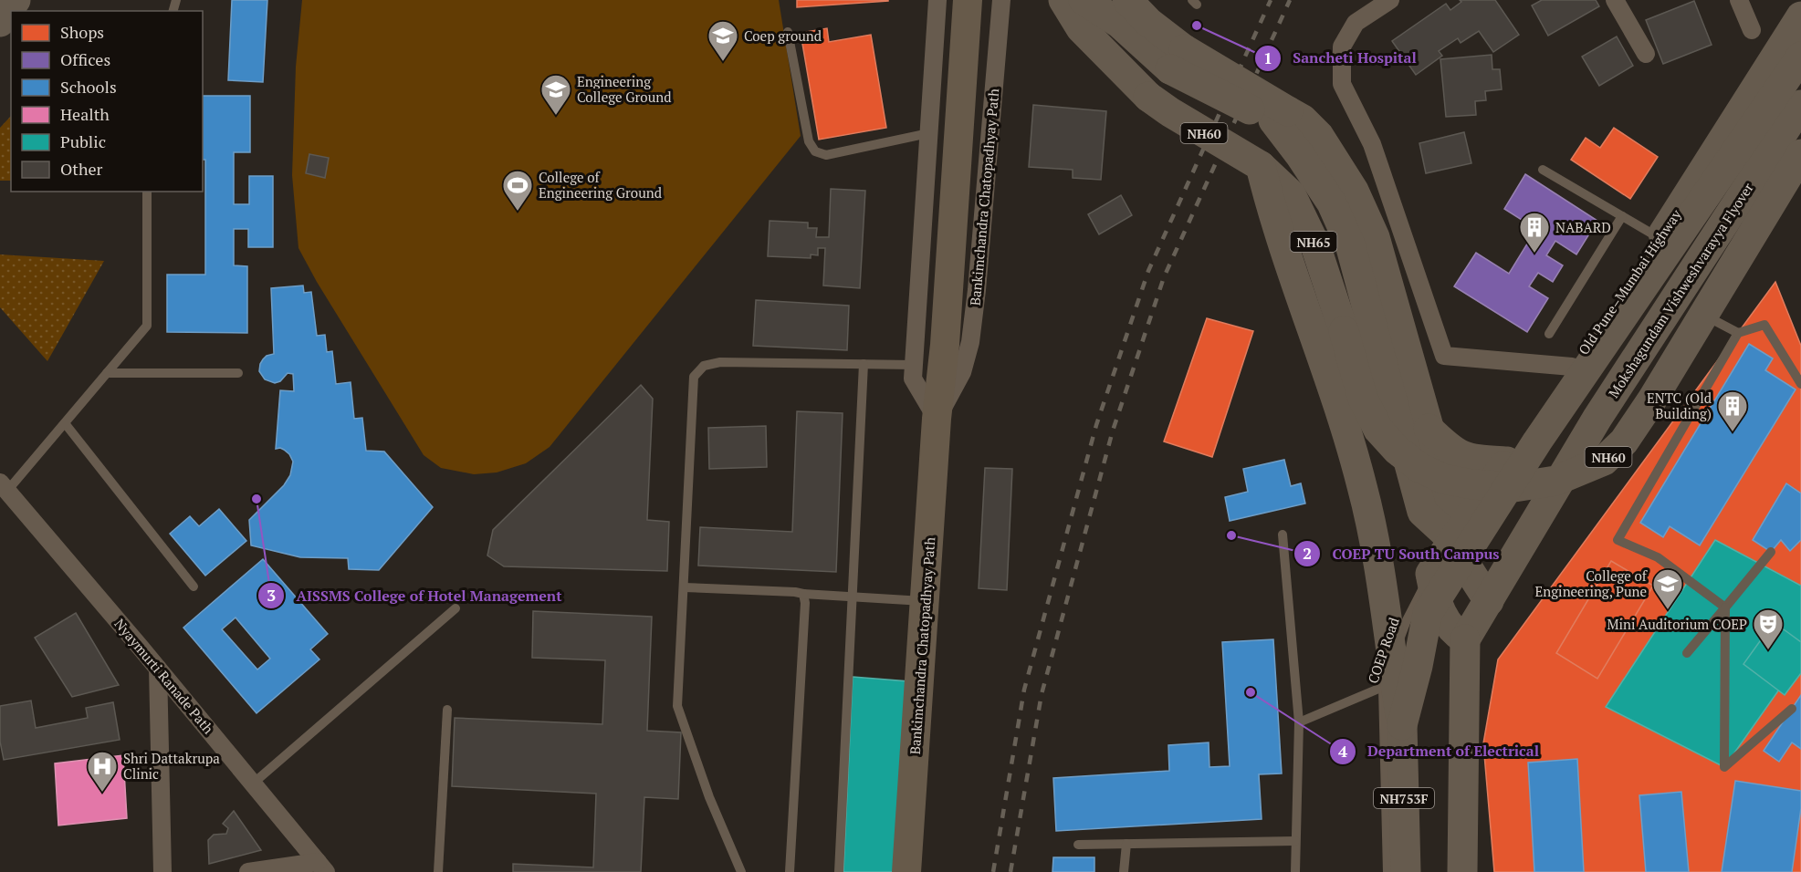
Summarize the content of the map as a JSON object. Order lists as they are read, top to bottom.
{
  "streets": {
    "highway": [
      "NH60",
      "NH65",
      "Old Pune–Mumbai Highway",
      "Mokshagundam Vishweshvarayya Flyover",
      "NH753F"
    ],
    "main road": ["Bankimchandra Chatopadhyay Path"],
    "street": ["Nyaymurti Ranade Path"],
    "lane": ["COEP Road"]
  },
  "crossings": [
    ["Old Pune–Mumbai Highway", "COEP Road"]
  ],
  "places": {
    "other": [
      "Sancheti Hospital",
      "AISSMS College of Hotel Management",
      "COEP TU South Campus",
      "Department of Electrical"
    ],
    "school or university": ["Coep ground", "Engineering College Ground", "College of Engineering, Pune"],
    "sports": ["College of Engineering Ground"],
    "building": ["NABARD", "ENTC (Old Building)"],
    "theatre": ["Mini Auditorium COEP"],
    "hospital": ["Shri Dattakrupa Clinic"]
  },
  "legend": [
    "Shops",
    "Offices",
    "Schools",
    "Health",
    "Public",
    "Other"
  ]
}
